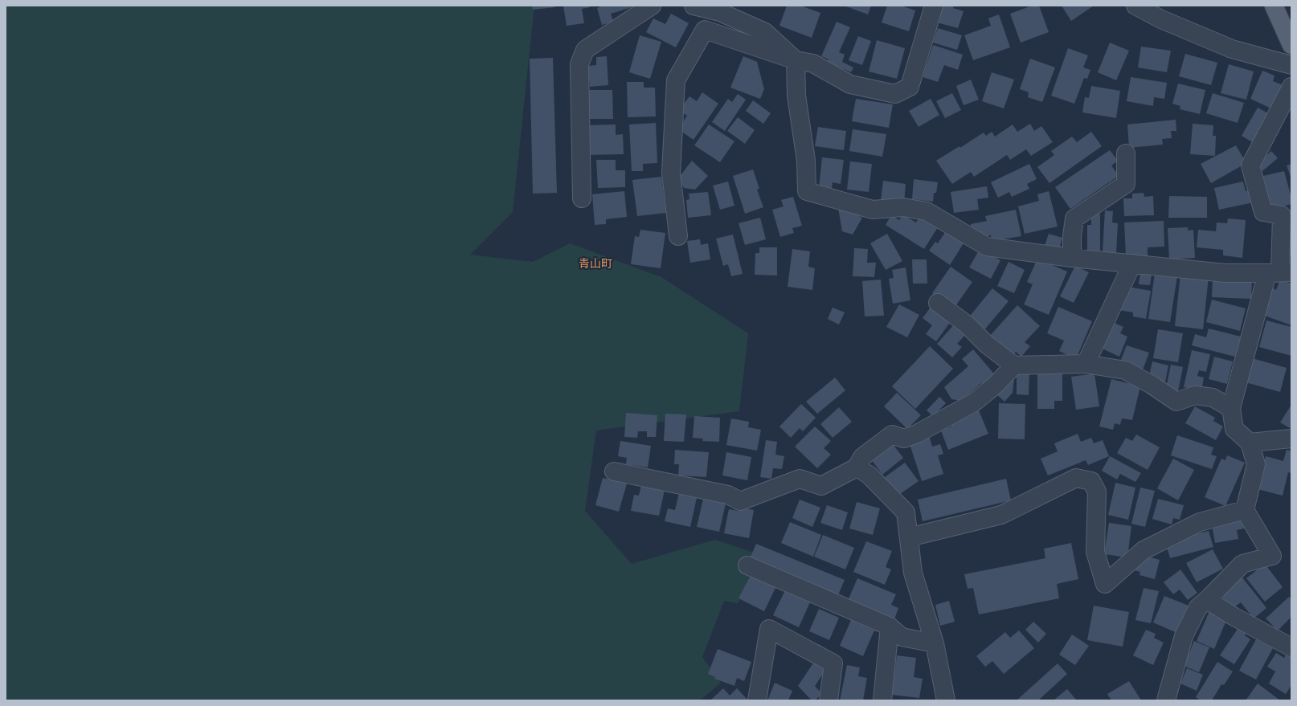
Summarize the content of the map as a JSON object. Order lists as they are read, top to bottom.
{
  "districts": ["青山町"]
}
